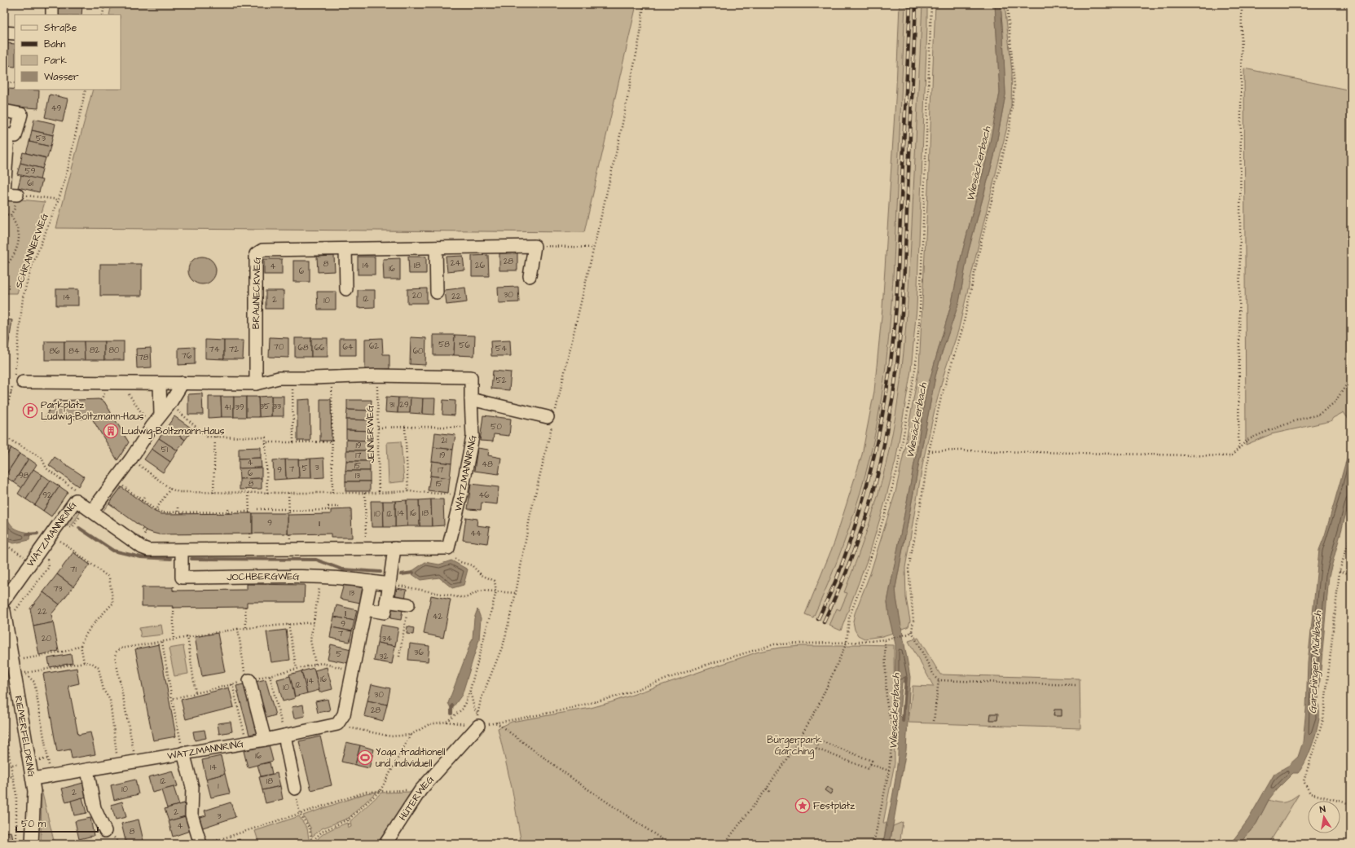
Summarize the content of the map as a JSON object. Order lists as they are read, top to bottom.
{
  "streets": {
    "street": [
      "BRAUNECKWEG",
      "WATZMANNRING",
      "JOCHBERGWEG",
      "RIEMERFELDRING",
      "HÜTERWEG"
    ],
    "path": ["SCHRANNERWEG", "JENNERWEG"]
  },
  "crossings": [
    ["SCHRANNERWEG", "WATZMANNRING"],
    ["BRAUNECKWEG", "WATZMANNRING"],
    ["JENNERWEG", "WATZMANNRING"],
    ["WATZMANNRING", "RIEMERFELDRING"]
  ],
  "water": ["Wiesäckerbach", "Garchinger Mühlbach"],
  "parks": ["Bürgerpark Garching"],
  "places": {
    "parking": ["Parkplatz Ludwig-Boltzmann-Haus"],
    "building": ["Ludwig-Boltzmann-Haus"],
    "sports": ["Yoga traditionell und individuell"],
    "place": ["Festplatz"]
  },
  "house_numbers": [
    "49",
    "53",
    "59",
    "61",
    "28",
    "24",
    "8",
    "14",
    "18",
    "26",
    "4",
    "16",
    "6",
    "30",
    "20",
    "22",
    "14",
    "12",
    "2",
    "10",
    "58",
    "56",
    "62",
    "70",
    "64",
    "68",
    "66",
    "54",
    "74",
    "72",
    "82",
    "80",
    "86",
    "84",
    "60",
    "76",
    "78",
    "52",
    "31",
    "29",
    "35",
    "33",
    "41",
    "39",
    "50",
    "21",
    "19",
    "51",
    "17",
    "19",
    "4",
    "48",
    "15",
    "3",
    "5",
    "7",
    "9",
    "17",
    "6",
    "98",
    "13",
    "8",
    "15",
    "92",
    "46",
    "14",
    "16",
    "18",
    "10",
    "12",
    "9",
    "11",
    "44",
    "71",
    "73",
    "13",
    "22",
    "11",
    "42",
    "9",
    "7",
    "20",
    "34",
    "36",
    "5",
    "32",
    "16",
    "14",
    "12",
    "10",
    "30",
    "28",
    "16",
    "14",
    "12",
    "18",
    "1",
    "10",
    "2",
    "2",
    "3",
    "4",
    "8"
  ],
  "legend": [
    "Straße",
    "Bahn",
    "Park",
    "Wasser"
  ],
  "scale_bar": "50 m",
  "north": "top"
}
